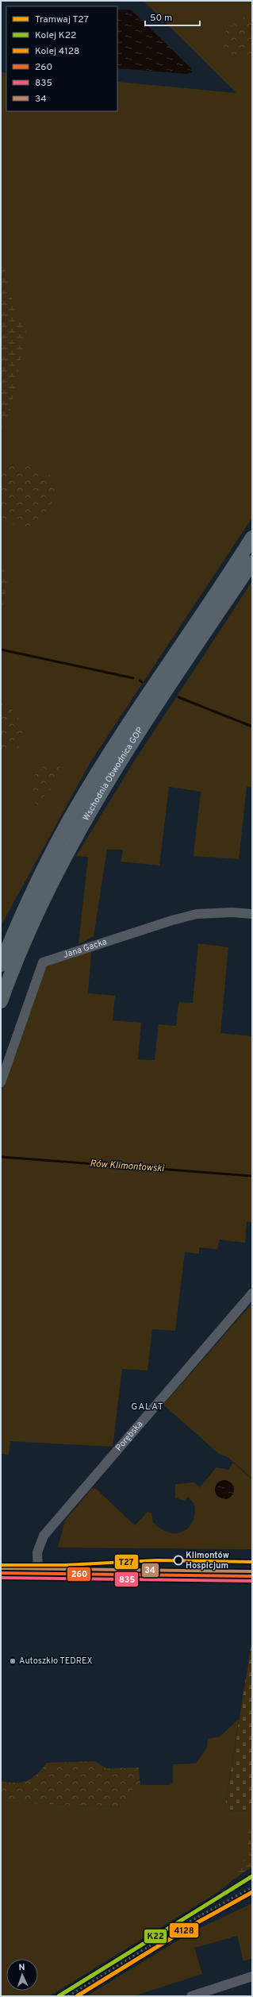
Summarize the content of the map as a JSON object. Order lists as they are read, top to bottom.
{
  "streets": {
    "highway": ["Wschodnia Obwodnica GOP"],
    "street": ["Jana Gacka", "Porębska"]
  },
  "districts": ["GALAT"],
  "water": ["Rów Klimontowski"],
  "places": ["Klimontów Hospicjum", "Autoszkło TEDREX"],
  "lines": [
    "tram line T27",
    "transit line 34",
    "transit line 260",
    "transit line 835",
    "rail line K22",
    "rail line 4128"
  ],
  "legend": [
    "Tramwaj T27",
    "Kolej K22",
    "Kolej 4128",
    "260",
    "835",
    "34"
  ],
  "scale_bar": "50 m",
  "north": "top"
}
